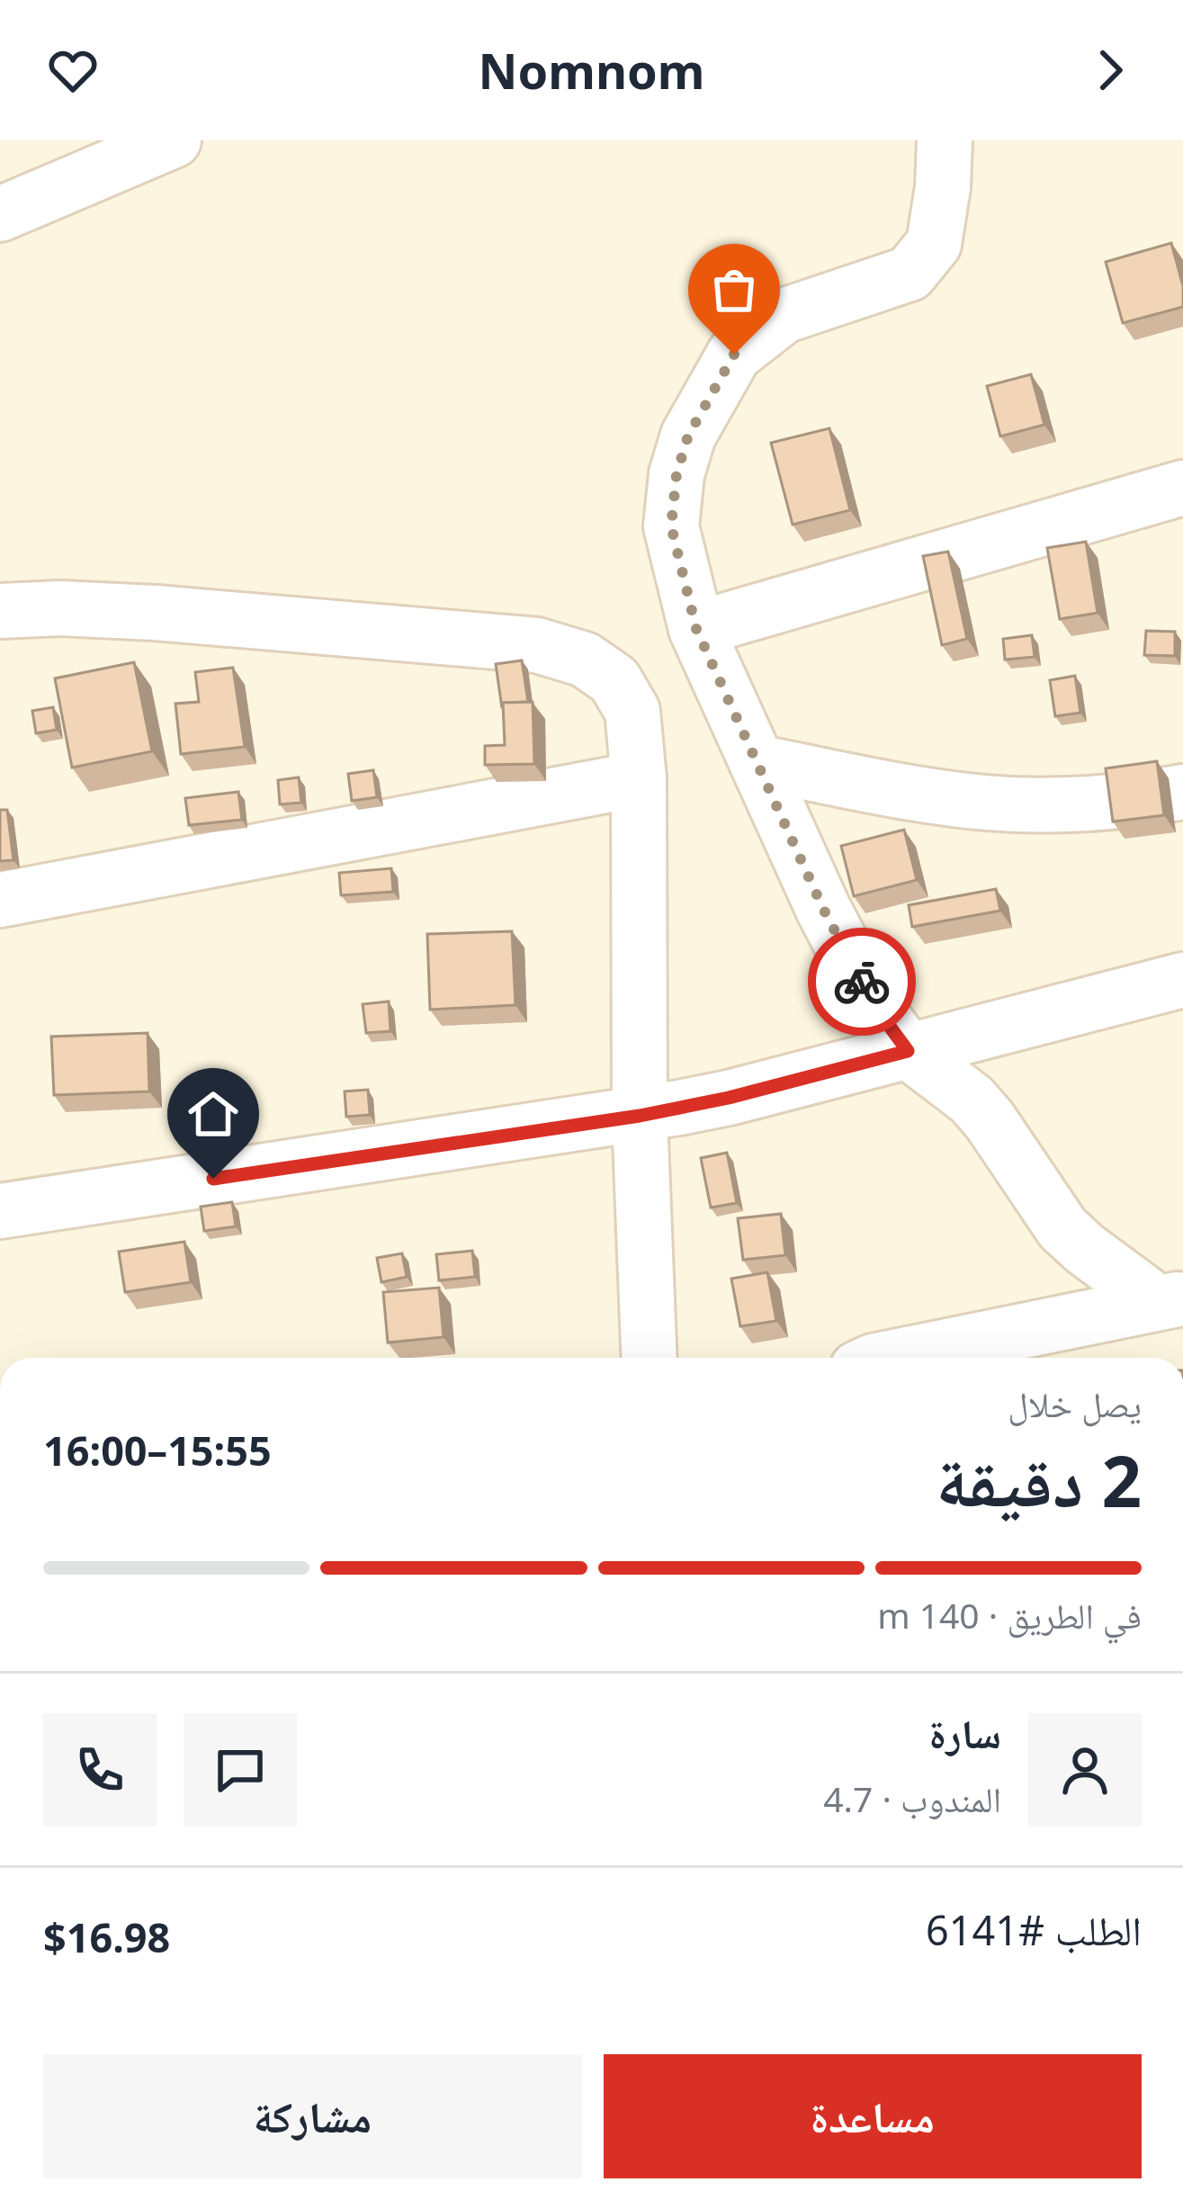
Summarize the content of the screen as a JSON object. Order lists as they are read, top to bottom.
{
  "page": {
    "header": "Nomnom",
    "heading": ["2 دقيقة", "يصل خلال", "15:55–16:00"],
    "panel": [
      "سارة",
      "المندوب · 4.7",
      "الطلب #6141",
      "$16.98"
    ],
    "bar": "في الطريق · 140 m",
    "buttons": ["مساعدة", "مشاركة"]
  }
}
